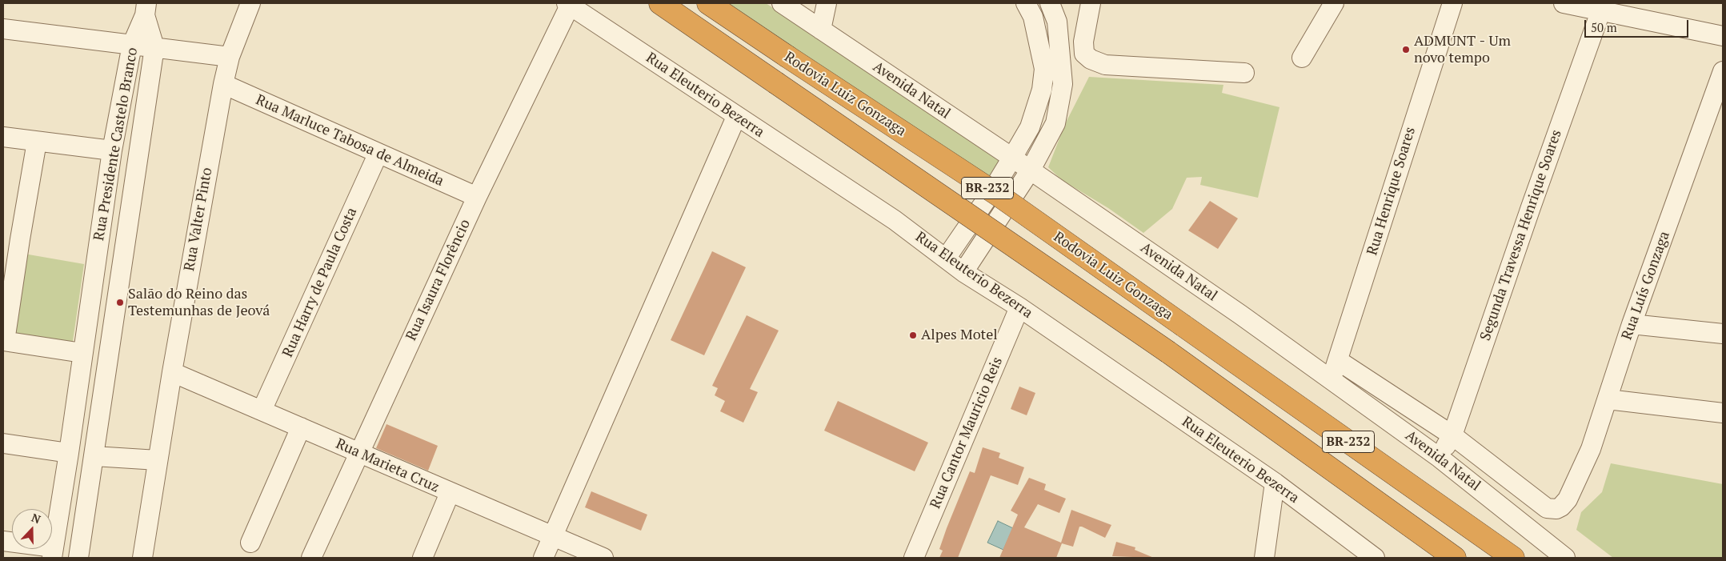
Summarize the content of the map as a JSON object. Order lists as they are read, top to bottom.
{
  "streets": {
    "highway": ["Rodovia Luiz Gonzaga", "BR-232"],
    "street": [
      "Avenida Natal",
      "Rua Eleuterio Bezerra",
      "Rua Marluce Tabosa de Almeida",
      "Rua Presidente Castelo Branco",
      "Rua Henrique Soares",
      "Rua Valter Pinto",
      "Segunda Travessa Henrique Soares",
      "Rua Isaura Florêncio",
      "Rua Harry de Paula Costa",
      "Rua Luís Gonzaga",
      "Rua Cantor Mauricio Reis",
      "Rua Marieta Cruz"
    ]
  },
  "crossings": [
    ["Avenida Natal", "Rua Henrique Soares"],
    ["Avenida Natal", "Segunda Travessa Henrique Soares"],
    ["Rua Eleuterio Bezerra", "Rua Isaura Florêncio"],
    ["Rua Eleuterio Bezerra", "Rua Cantor Mauricio Reis"],
    ["Rua Marluce Tabosa de Almeida", "Rua Valter Pinto"],
    ["Rua Marluce Tabosa de Almeida", "Rua Isaura Florêncio"],
    ["Rua Marluce Tabosa de Almeida", "Rua Harry de Paula Costa"],
    ["Rua Valter Pinto", "Rua Marieta Cruz"],
    ["Segunda Travessa Henrique Soares", "Rua Luís Gonzaga"],
    ["Rua Isaura Florêncio", "Rua Marieta Cruz"],
    ["Rua Harry de Paula Costa", "Rua Marieta Cruz"]
  ],
  "places": ["ADMUNT - Um novo tempo", "Salão do Reino das Testemunhas de Jeová", "Alpes Motel"],
  "scale_bar": "50 m",
  "north": "top"
}
